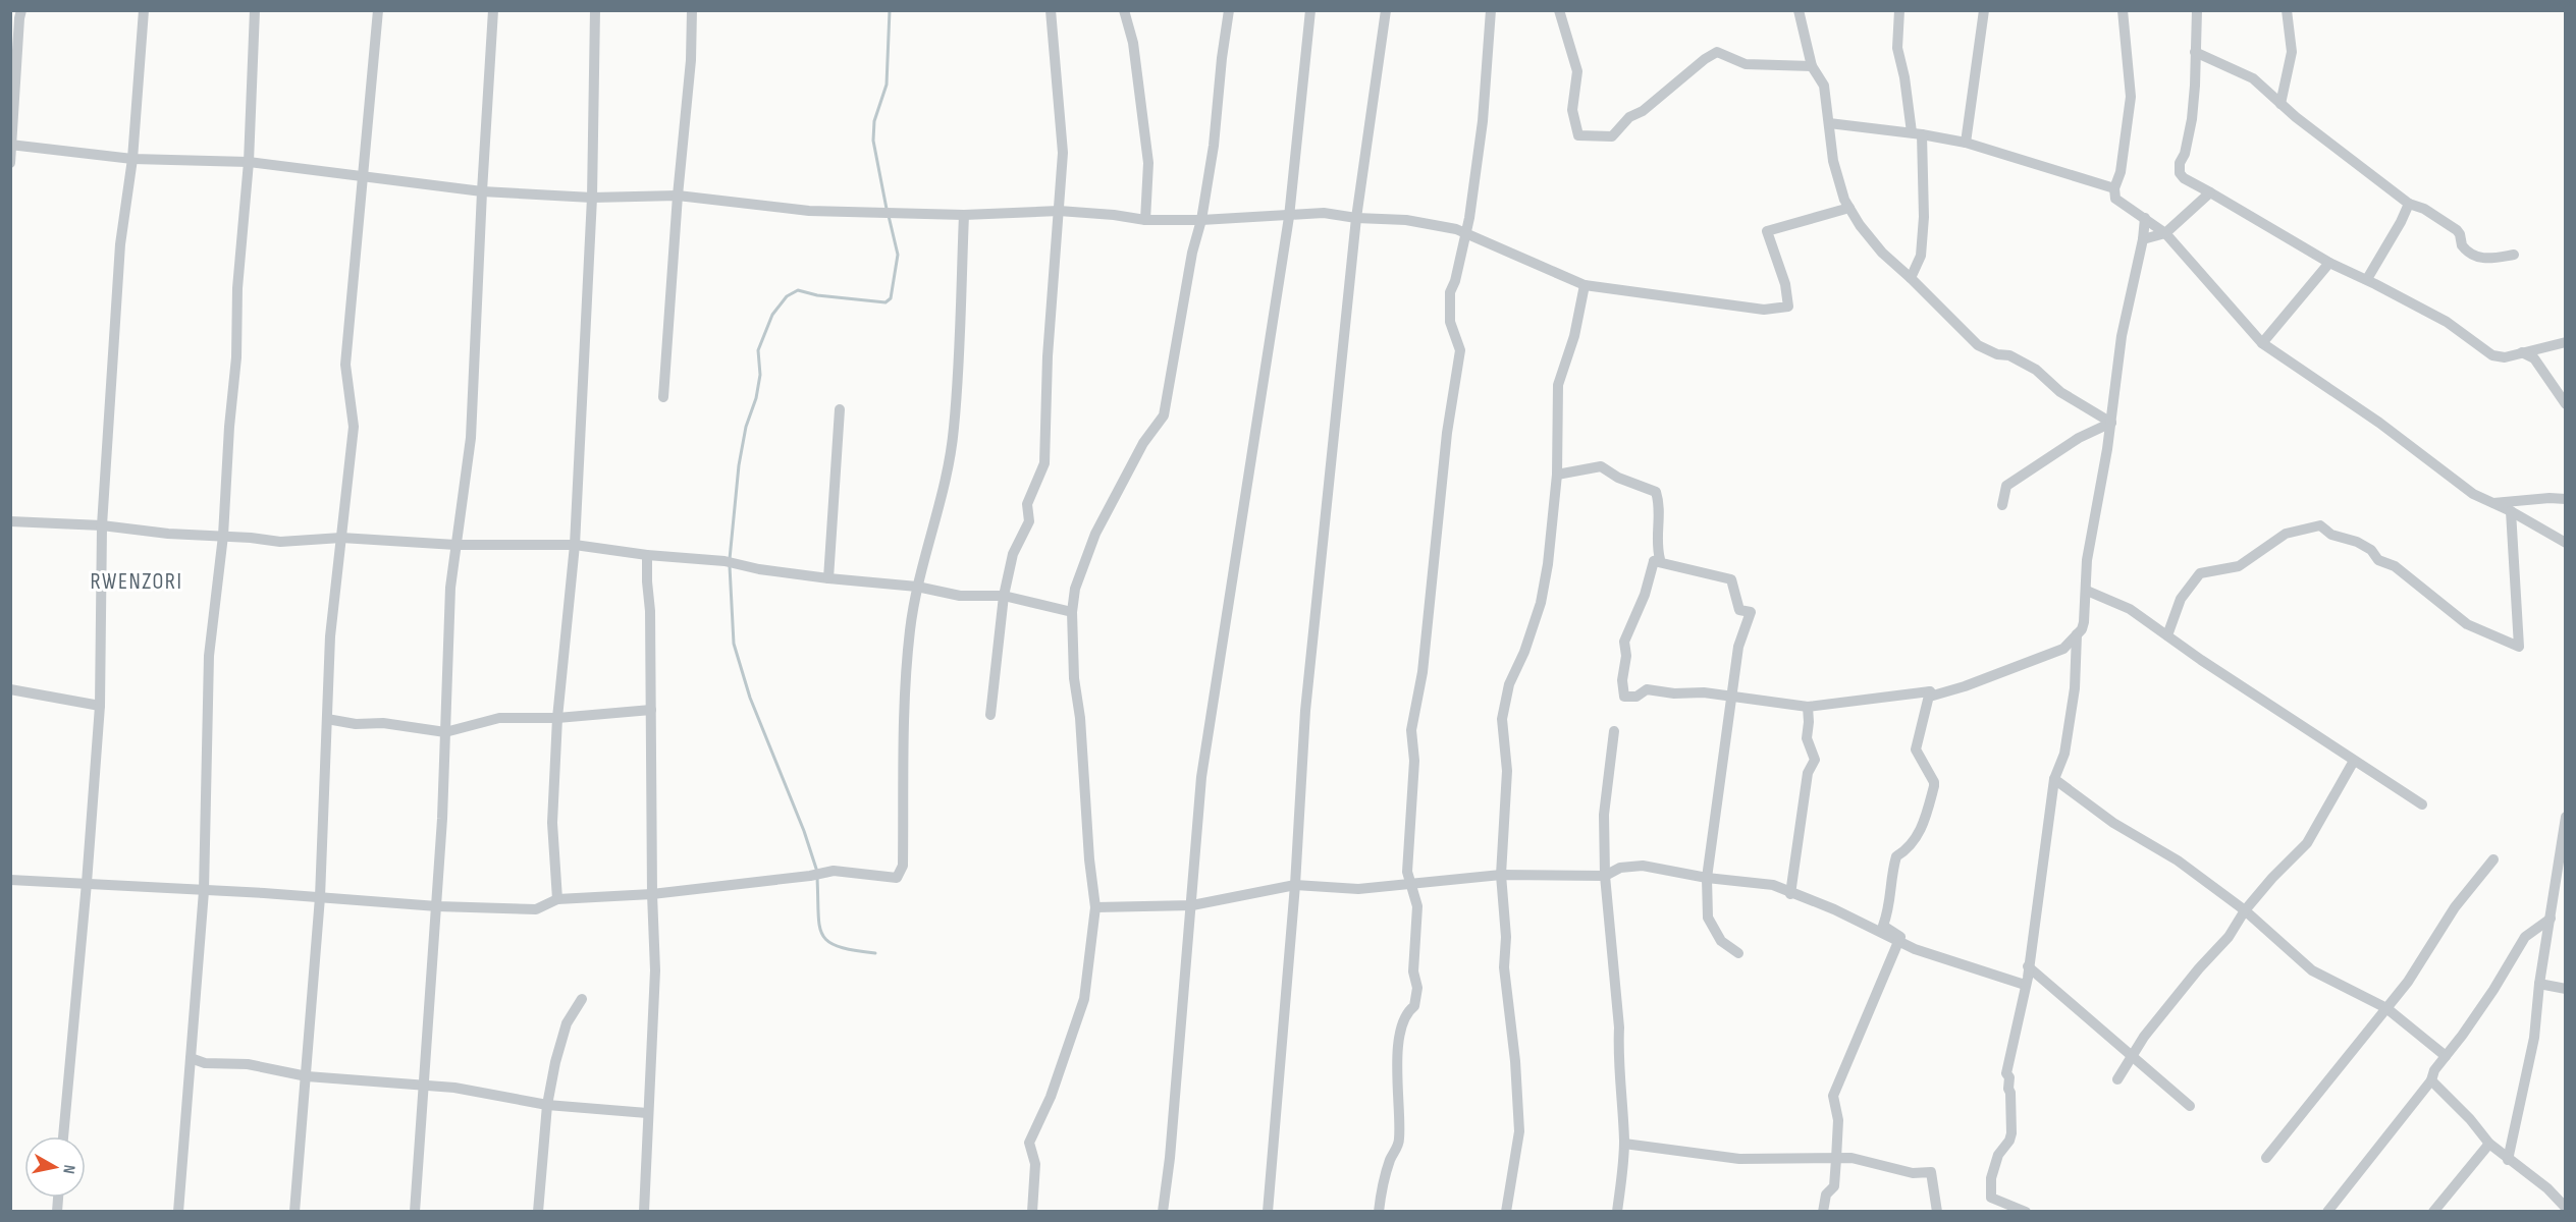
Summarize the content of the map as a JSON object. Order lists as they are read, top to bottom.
{
  "districts": ["RWENZORI"],
  "north": "right"
}
